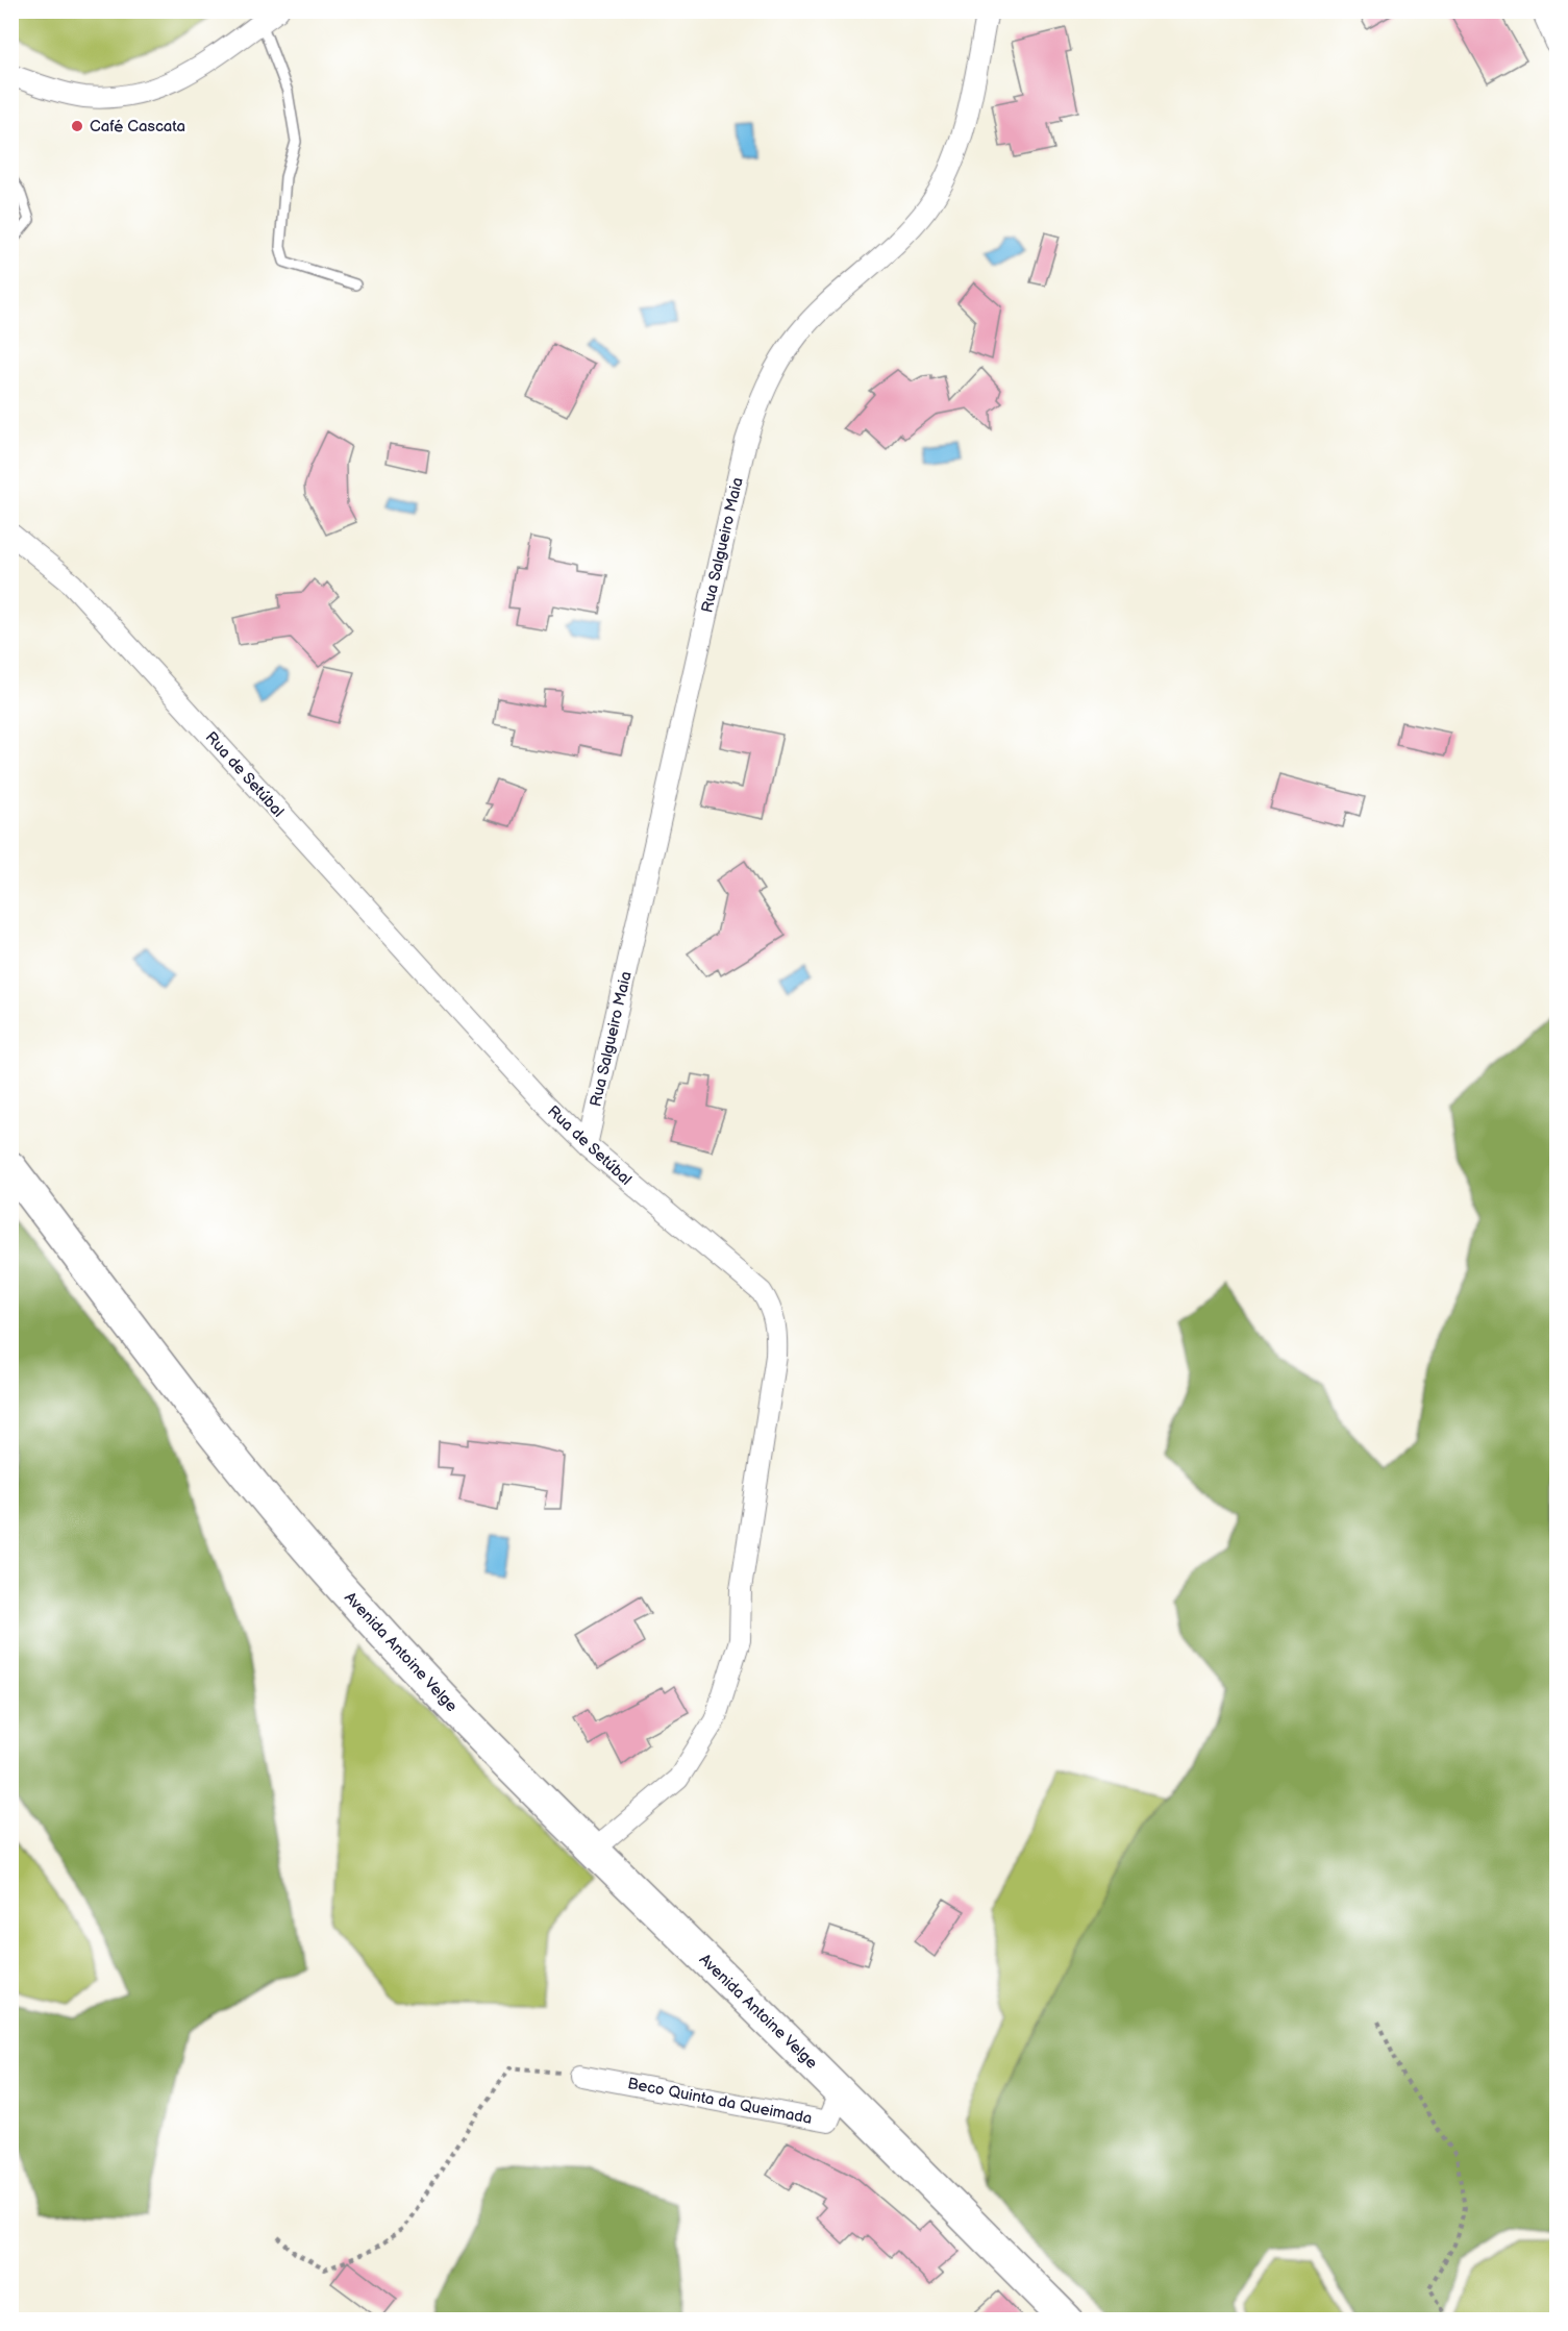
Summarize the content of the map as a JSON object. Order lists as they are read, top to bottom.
{
  "streets": {
    "main road": ["Avenida Antoine Velge"],
    "street": ["Rua Salgueiro Maia", "Rua de Setúbal", "Beco Quinta da Queimada"]
  },
  "crossings": [
    ["Rua Salgueiro Maia", "Rua de Setúbal"],
    ["Rua de Setúbal", "Avenida Antoine Velge"],
    ["Avenida Antoine Velge", "Beco Quinta da Queimada"]
  ],
  "places": ["Café Cascata"]
}
